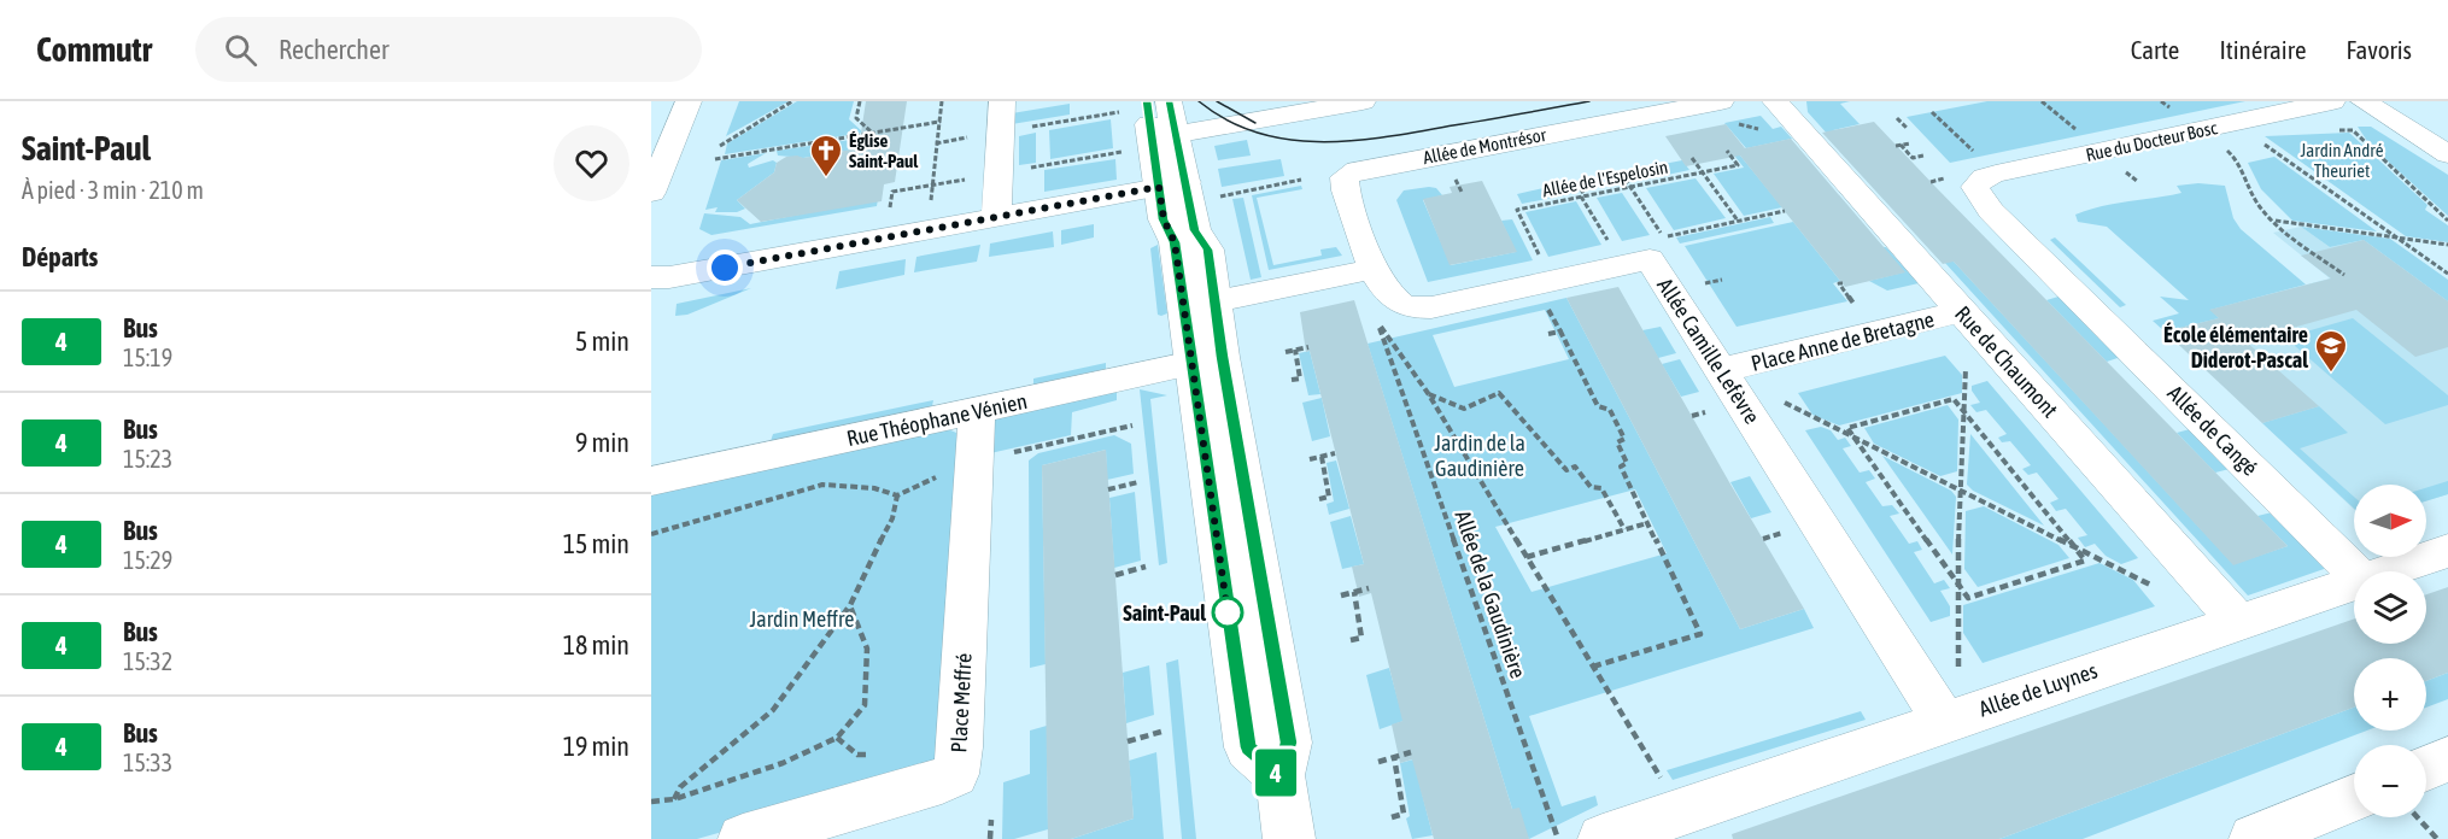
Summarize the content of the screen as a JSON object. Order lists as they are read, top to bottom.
{
  "streets": {
    "street": [
      "Rue du Docteur Bosc",
      "Allée de Montrésor",
      "Place Anne de Bretagne",
      "Allée Camille Lefèvre",
      "Rue de Chaumont",
      "Rue Théophane Vénien",
      "Allée de Cangé",
      "Allée de Luynes",
      "Place Meffré"
    ],
    "path": ["Allée de l'Espelosin", "Allée de la Gaudinière"]
  },
  "crossings": [
    ["Rue du Docteur Bosc", "Allée de Cangé"],
    ["Allée de Montrésor", "Allée Camille Lefèvre"],
    ["Place Anne de Bretagne", "Allée Camille Lefèvre"],
    ["Place Anne de Bretagne", "Rue de Chaumont"],
    ["Allée Camille Lefèvre", "Allée de Luynes"],
    ["Rue de Chaumont", "Allée de Luynes"],
    ["Rue Théophane Vénien", "Place Meffré"]
  ],
  "parks": ["Jardin André Theuriet", "Jardin de la Gaudinière", "Jardin Meffre"],
  "places": {
    "church": ["Église Saint-Paul"],
    "school or university": ["École élémentaire Diderot-Pascal"],
    "other": ["Saint-Paul"]
  },
  "lines": ["bus line 4"],
  "north": "right",
  "page": {
    "header": "Commutr",
    "search": "Rechercher",
    "nav": ["Carte", "Itinéraire", "Favoris"],
    "heading": [
      ["Saint-Paul", "À pied · 3 min · 210 m"],
      "Départs"
    ],
    "on_map": "4",
    "list": [
      {
        "mark": "4",
        "name": "Bus",
        "note": "15:19",
        "value": "5 min"
      },
      {
        "mark": "4",
        "name": "Bus",
        "note": "15:23",
        "value": "9 min"
      },
      {
        "mark": "4",
        "name": "Bus",
        "note": "15:29",
        "value": "15 min"
      },
      {
        "mark": "4",
        "name": "Bus",
        "note": "15:32",
        "value": "18 min"
      },
      {
        "mark": "4",
        "name": "Bus",
        "note": "15:33",
        "value": "19 min"
      }
    ],
    "map_buttons": ["+", "−"]
  }
}
